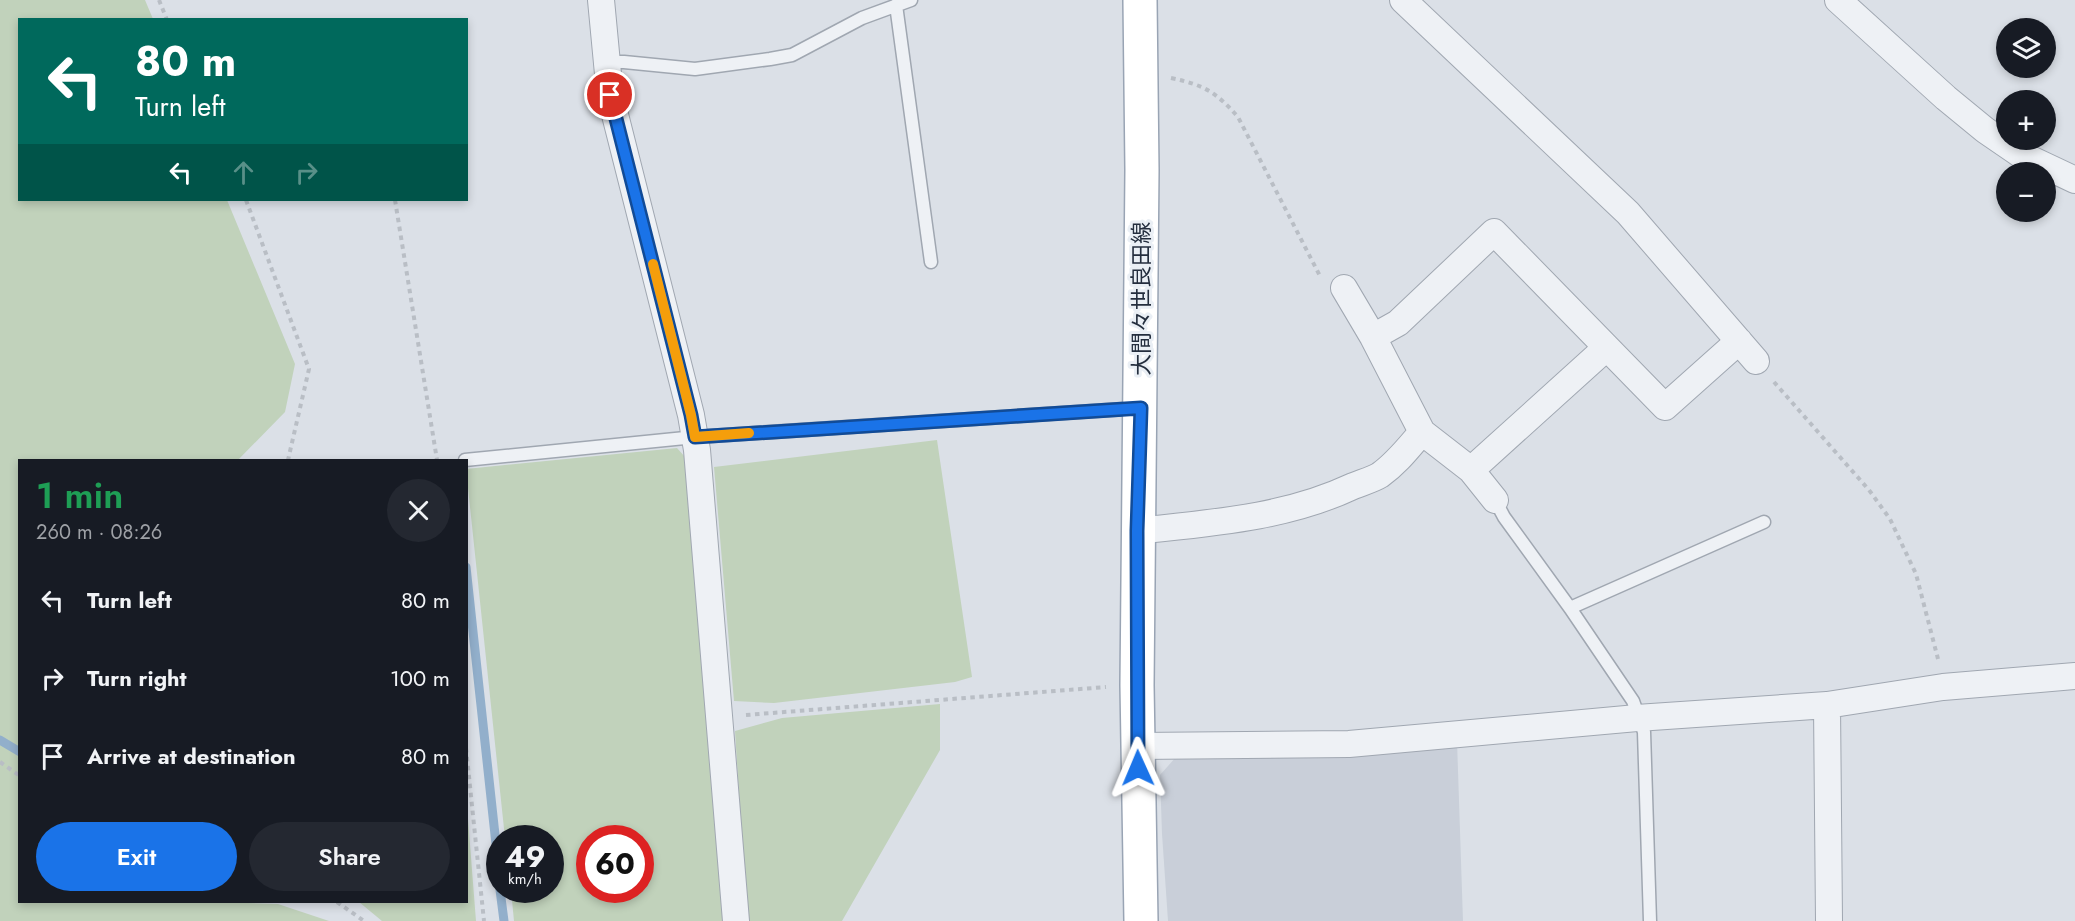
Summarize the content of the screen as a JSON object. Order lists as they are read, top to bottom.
{
  "streets": {
    "main road": ["大間々世良田線"]
  },
  "page": {
    "map_buttons": ["+", "−"],
    "turn": ["80 m", "Turn left"],
    "heading": ["1 min", "260 m · 08:26"],
    "list": [
      {
        "name": "Turn left",
        "value": "80 m"
      },
      {
        "name": "Turn right",
        "value": "100 m"
      },
      {
        "name": "Arrive at destination",
        "value": "80 m"
      }
    ],
    "buttons": ["Exit", "Share"],
    "speed": "49 km/h",
    "limit": "60"
  }
}
